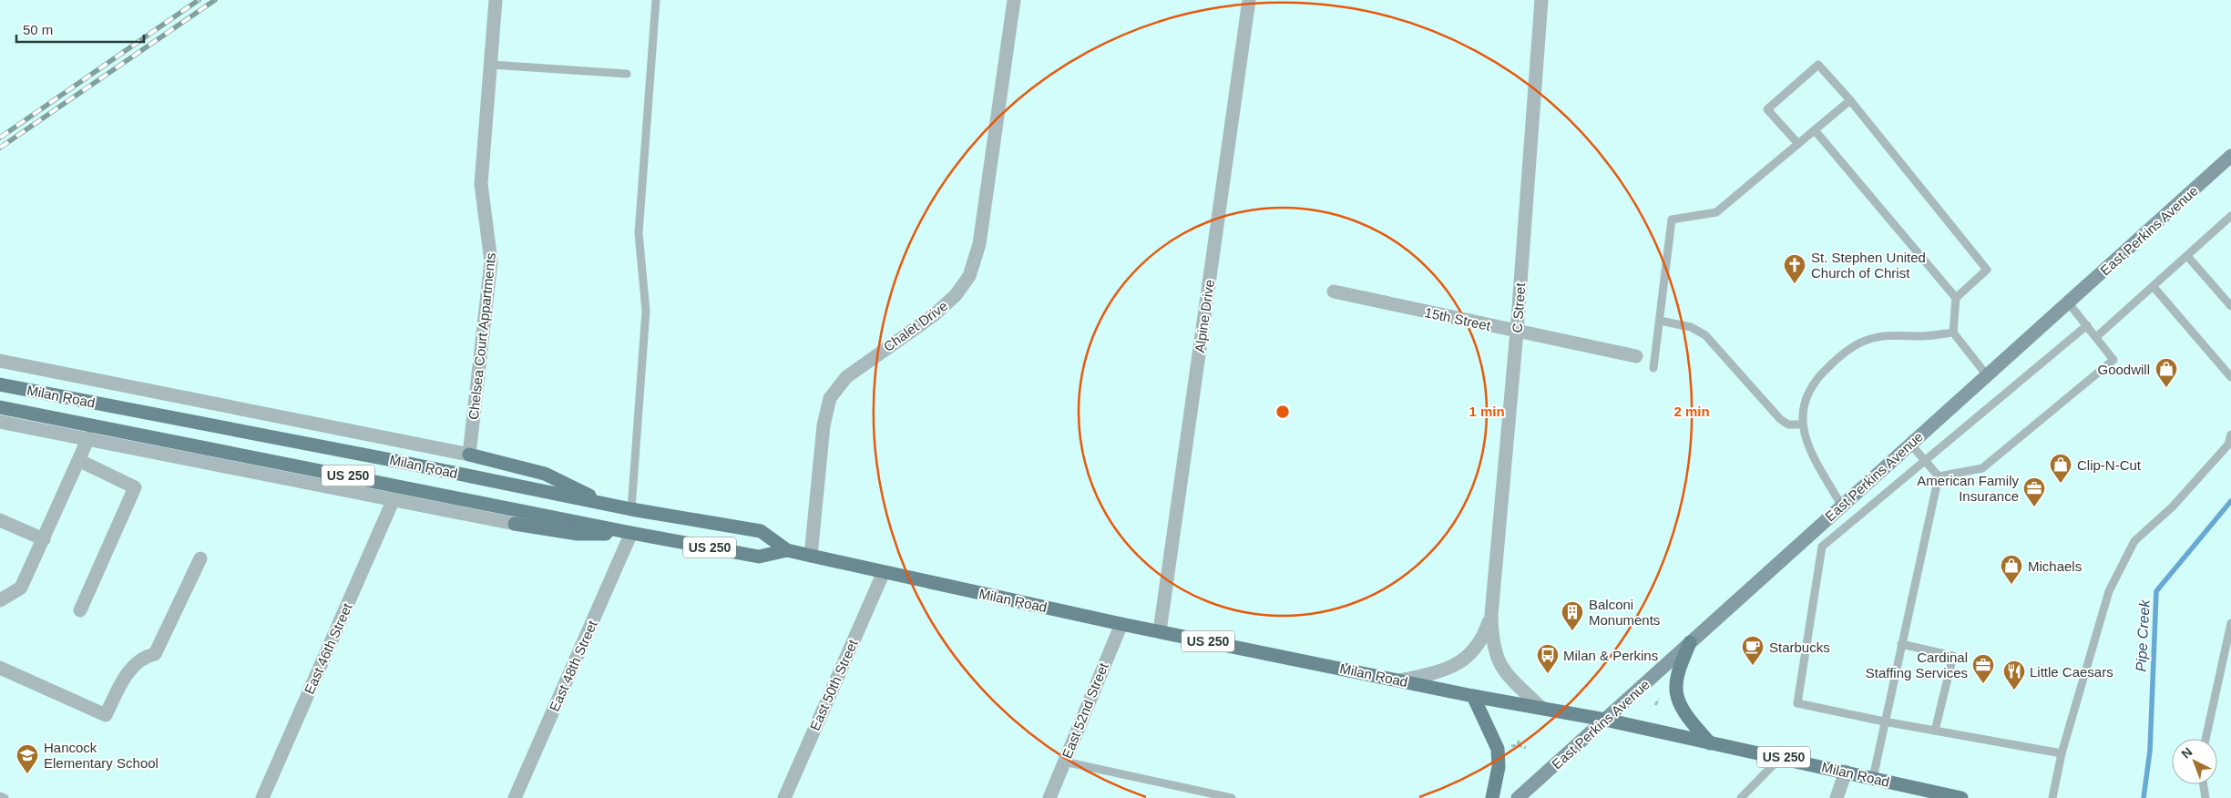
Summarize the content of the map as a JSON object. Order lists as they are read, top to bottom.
{
  "streets": {
    "main road": ["East Perkins Avenue", "Milan Road", "US 250"],
    "street": [
      "C Street",
      "Alpine Drive",
      "15th Street",
      "Chalet Drive",
      "Chelsea Court Appartments",
      "East 46th Street",
      "East 48th Street",
      "East 50th Street",
      "East 52nd Street"
    ]
  },
  "crossings": [
    ["East Perkins Avenue", "Milan Road"],
    ["C Street", "15th Street"],
    ["C Street", "Milan Road"],
    ["Alpine Drive", "Milan Road"],
    ["Chalet Drive", "Milan Road"],
    ["Chelsea Court Appartments", "Milan Road"],
    ["Milan Road", "East 48th Street"],
    ["Milan Road", "East 50th Street"],
    ["Milan Road", "East 52nd Street"]
  ],
  "water": ["Pipe Creek"],
  "places": {
    "church": ["St. Stephen United Church of Christ"],
    "shop": ["Goodwill", "Clip-N-Cut", "Michaels"],
    "office": ["American Family Insurance", "Cardinal Staffing Services"],
    "building": ["Balconi Monuments"],
    "cafe": ["Starbucks"],
    "bus stop": ["Milan & Perkins"],
    "restaurant": ["Little Caesars"],
    "school or university": ["Hancock Elementary School"]
  },
  "scale_bar": "50 m",
  "north": "top left",
  "rings": ["1 min", "2 min"]
}
